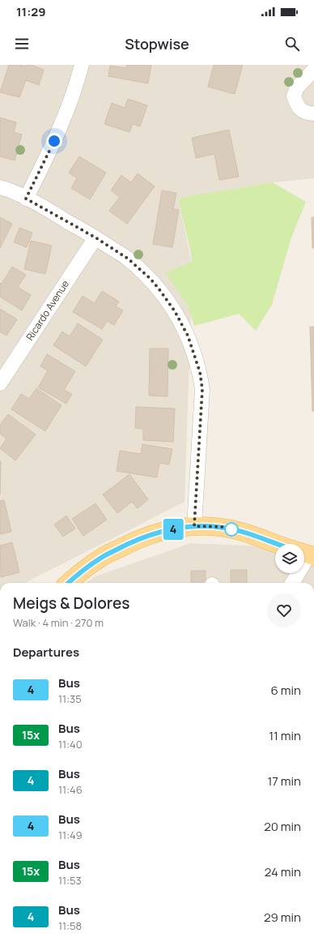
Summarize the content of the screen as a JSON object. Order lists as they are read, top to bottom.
{
  "streets": {
    "street": ["Ricardo Avenue"]
  },
  "lines": ["bus line 4"],
  "page": {
    "status": "11:29",
    "header": "Stopwise",
    "on_map": "4",
    "heading": [
      ["Meigs & Dolores", "Walk · 4 min · 270 m"],
      "Departures"
    ],
    "list": [
      {
        "mark": "4",
        "name": "Bus",
        "note": "11:35",
        "value": "6 min"
      },
      {
        "mark": "15x",
        "name": "Bus",
        "note": "11:40",
        "value": "11 min"
      },
      {
        "mark": "4",
        "name": "Bus",
        "note": "11:46",
        "value": "17 min"
      },
      {
        "mark": "4",
        "name": "Bus",
        "note": "11:49",
        "value": "20 min"
      },
      {
        "mark": "15x",
        "name": "Bus",
        "note": "11:53",
        "value": "24 min"
      },
      {
        "mark": "4",
        "name": "Bus",
        "note": "11:58",
        "value": "29 min"
      }
    ]
  }
}
